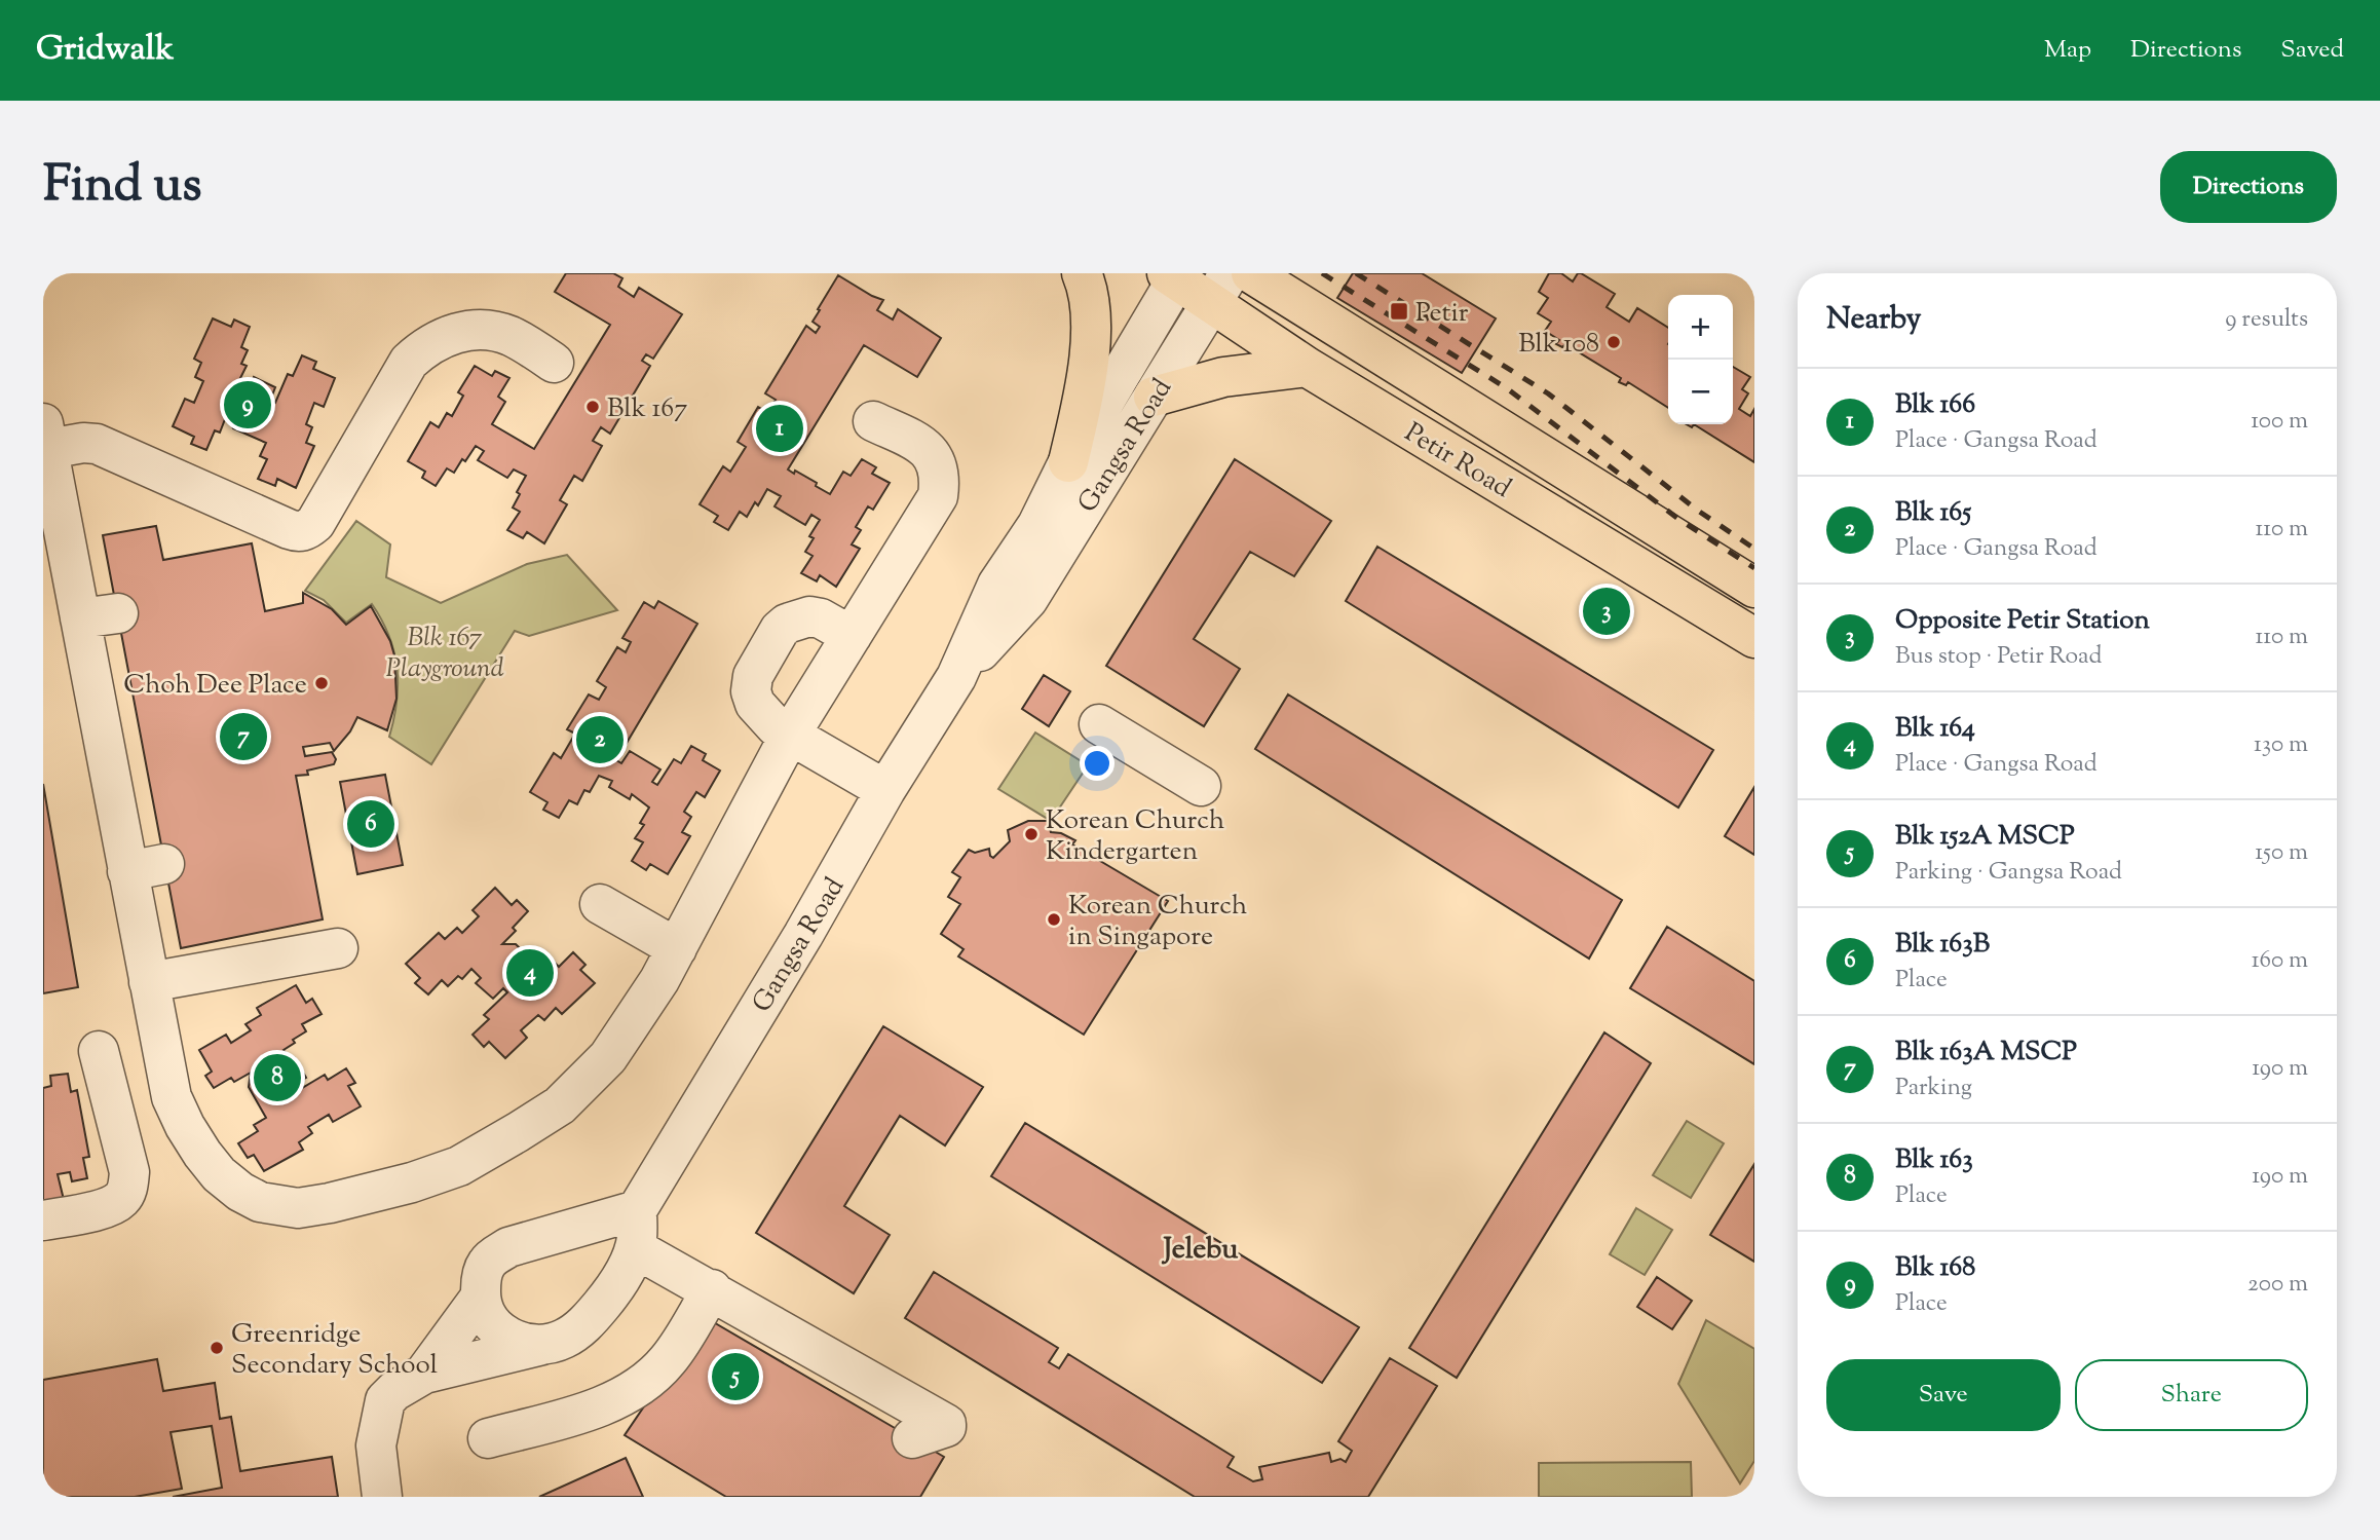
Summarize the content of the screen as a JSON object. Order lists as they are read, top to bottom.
{
  "streets": {
    "main road": ["Petir Road"],
    "street": ["Gangsa Road"]
  },
  "crossings": [
    ["Gangsa Road", "Petir Road"]
  ],
  "districts": ["Jelebu"],
  "parks": ["Blk 167 Playground"],
  "places": {
    "transit": ["Petir"],
    "other": [
      "Blk 108",
      "Blk 167",
      "Choh Dee Place",
      "Korean Church Kindergarten",
      "Korean Church in Singapore",
      "Greenridge Secondary School"
    ]
  },
  "page": {
    "header": "Gridwalk",
    "nav": ["Map", "Directions", "Saved"],
    "title": "Find us",
    "buttons": [
      "Directions",
      ["Save", "Share"]
    ],
    "heading": ["Nearby", "9 results"],
    "map_buttons": ["+", "−"],
    "list": [
      {
        "mark": "1",
        "name": "Blk 166",
        "note": "Place · Gangsa Road",
        "value": "100 m"
      },
      {
        "mark": "2",
        "name": "Blk 165",
        "note": "Place · Gangsa Road",
        "value": "110 m"
      },
      {
        "mark": "3",
        "name": "Opposite Petir Station",
        "note": "Bus stop · Petir Road",
        "value": "110 m"
      },
      {
        "mark": "4",
        "name": "Blk 164",
        "note": "Place · Gangsa Road",
        "value": "130 m"
      },
      {
        "mark": "5",
        "name": "Blk 152A MSCP",
        "note": "Parking · Gangsa Road",
        "value": "150 m"
      },
      {
        "mark": "6",
        "name": "Blk 163B",
        "note": "Place",
        "value": "160 m"
      },
      {
        "mark": "7",
        "name": "Blk 163A MSCP",
        "note": "Parking",
        "value": "190 m"
      },
      {
        "mark": "8",
        "name": "Blk 163",
        "note": "Place",
        "value": "190 m"
      },
      {
        "mark": "9",
        "name": "Blk 168",
        "note": "Place",
        "value": "200 m"
      }
    ],
    "pins": [
      "9",
      "1",
      "3",
      "7",
      "2",
      "6",
      "4",
      "8",
      "5"
    ]
  }
}
